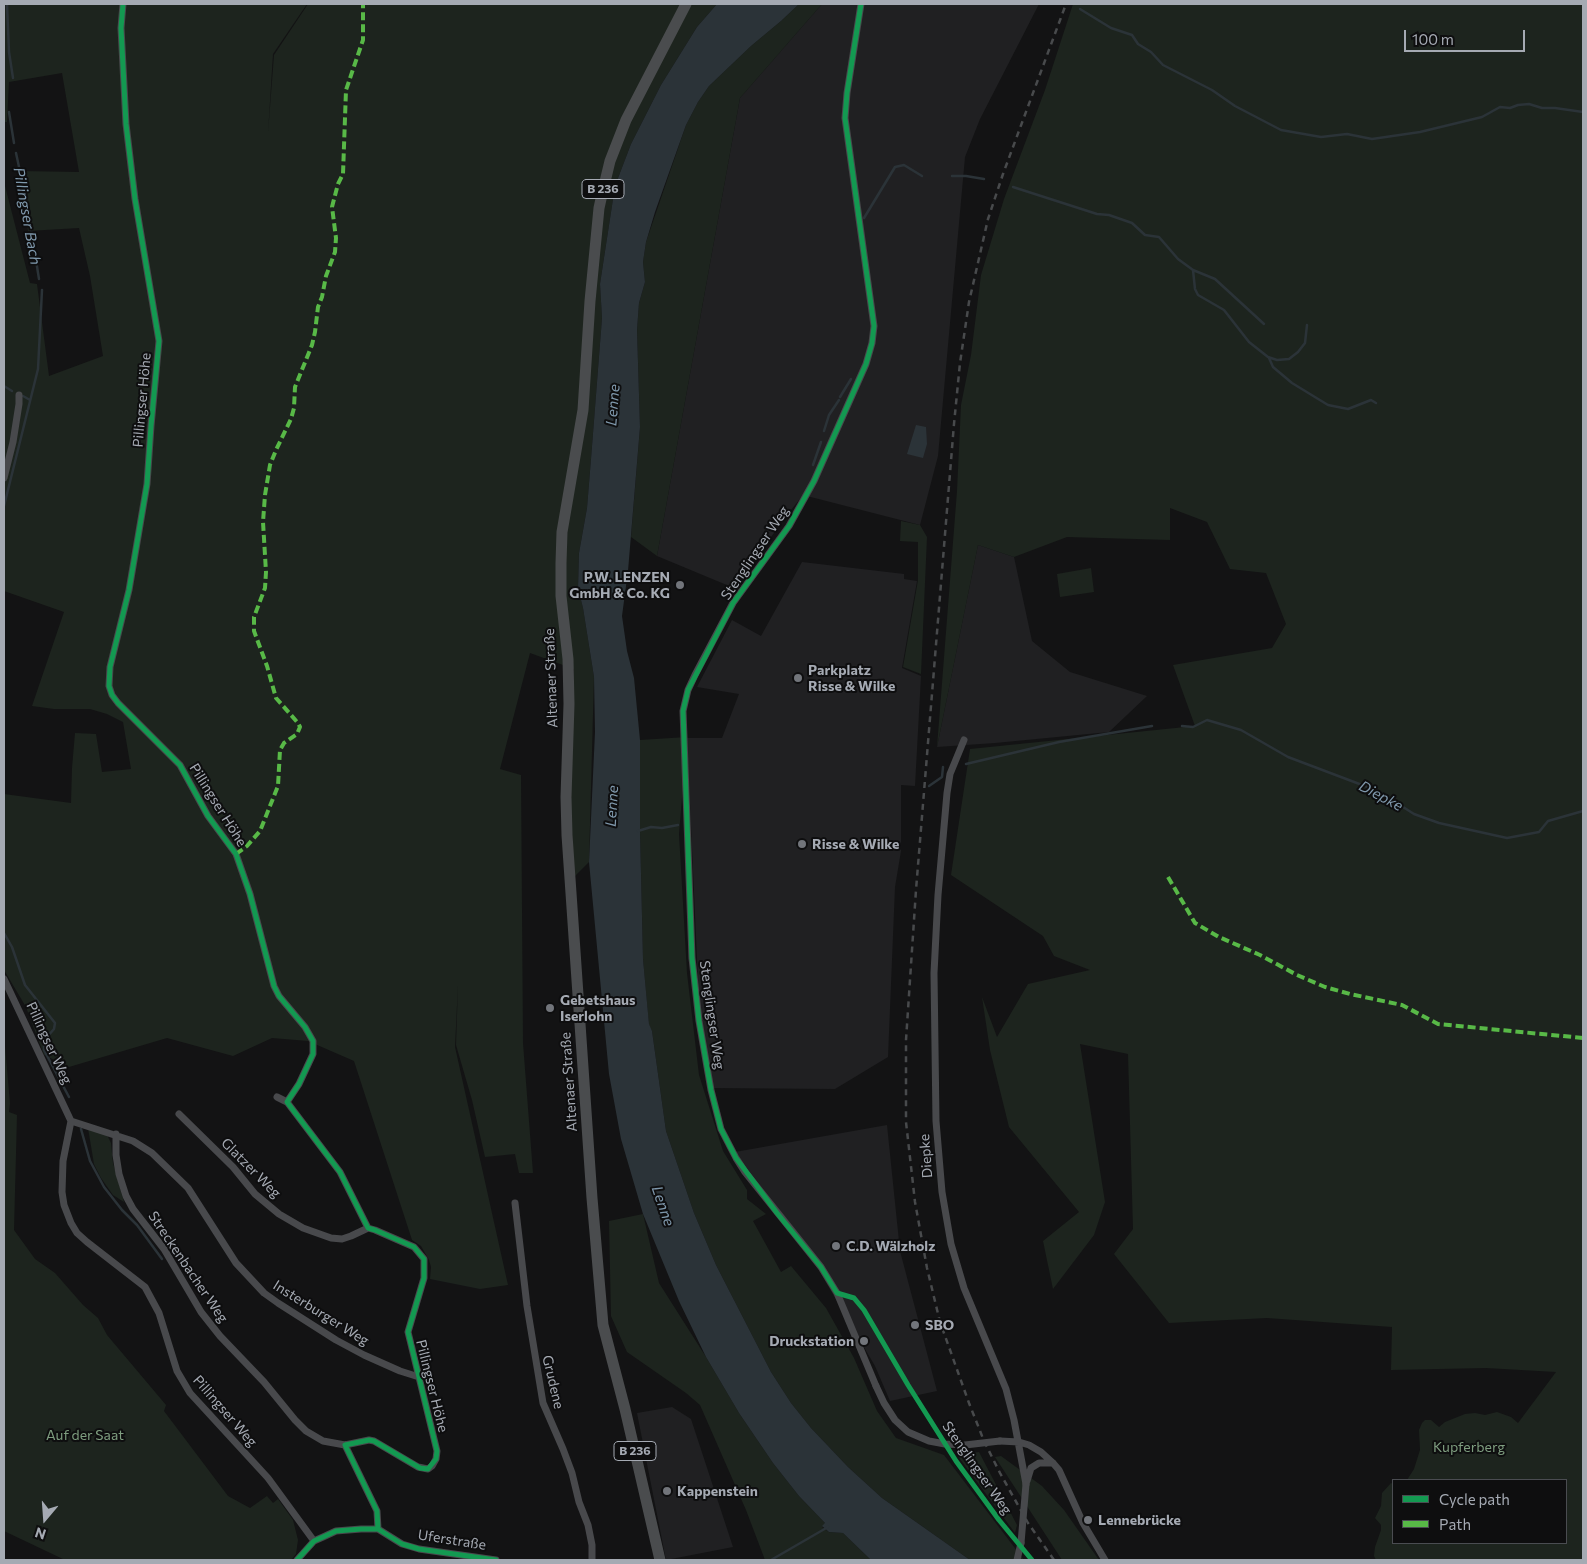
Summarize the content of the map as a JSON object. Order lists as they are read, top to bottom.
{
  "streets": {
    "main road": ["B 236", "Altenaer Straße"],
    "street": [
      "Pillingser Höhe",
      "Stenglingser Weg",
      "Pillingser Weg",
      "Diepke",
      "Glatzer Weg",
      "Streckenbacher Weg",
      "Insterburger Weg",
      "Grudene",
      "Uferstraße"
    ]
  },
  "crossings": [
    ["Pillingser Höhe", "Glatzer Weg"],
    ["Pillingser Höhe", "Streckenbacher Weg"],
    ["Pillingser Höhe", "Insterburger Weg"],
    ["Stenglingser Weg", "Diepke"],
    ["Pillingser Weg", "Insterburger Weg"],
    ["Streckenbacher Weg", "Insterburger Weg"]
  ],
  "water": ["Pillingser Bach", "Lenne", "Diepke"],
  "parks": ["Auf der Saat", "Kupferberg"],
  "places": [
    "P.W. LENZEN GmbH & Co. KG",
    "Parkplatz Risse & Wilke",
    "Risse & Wilke",
    "Gebetshaus Iserlohn",
    "C.D. Wälzholz",
    "SBO",
    "Druckstation",
    "Kappenstein",
    "Lennebrücke"
  ],
  "legend": ["Cycle path", "Path"],
  "scale_bar": "100 m",
  "north": "bottom"
}
